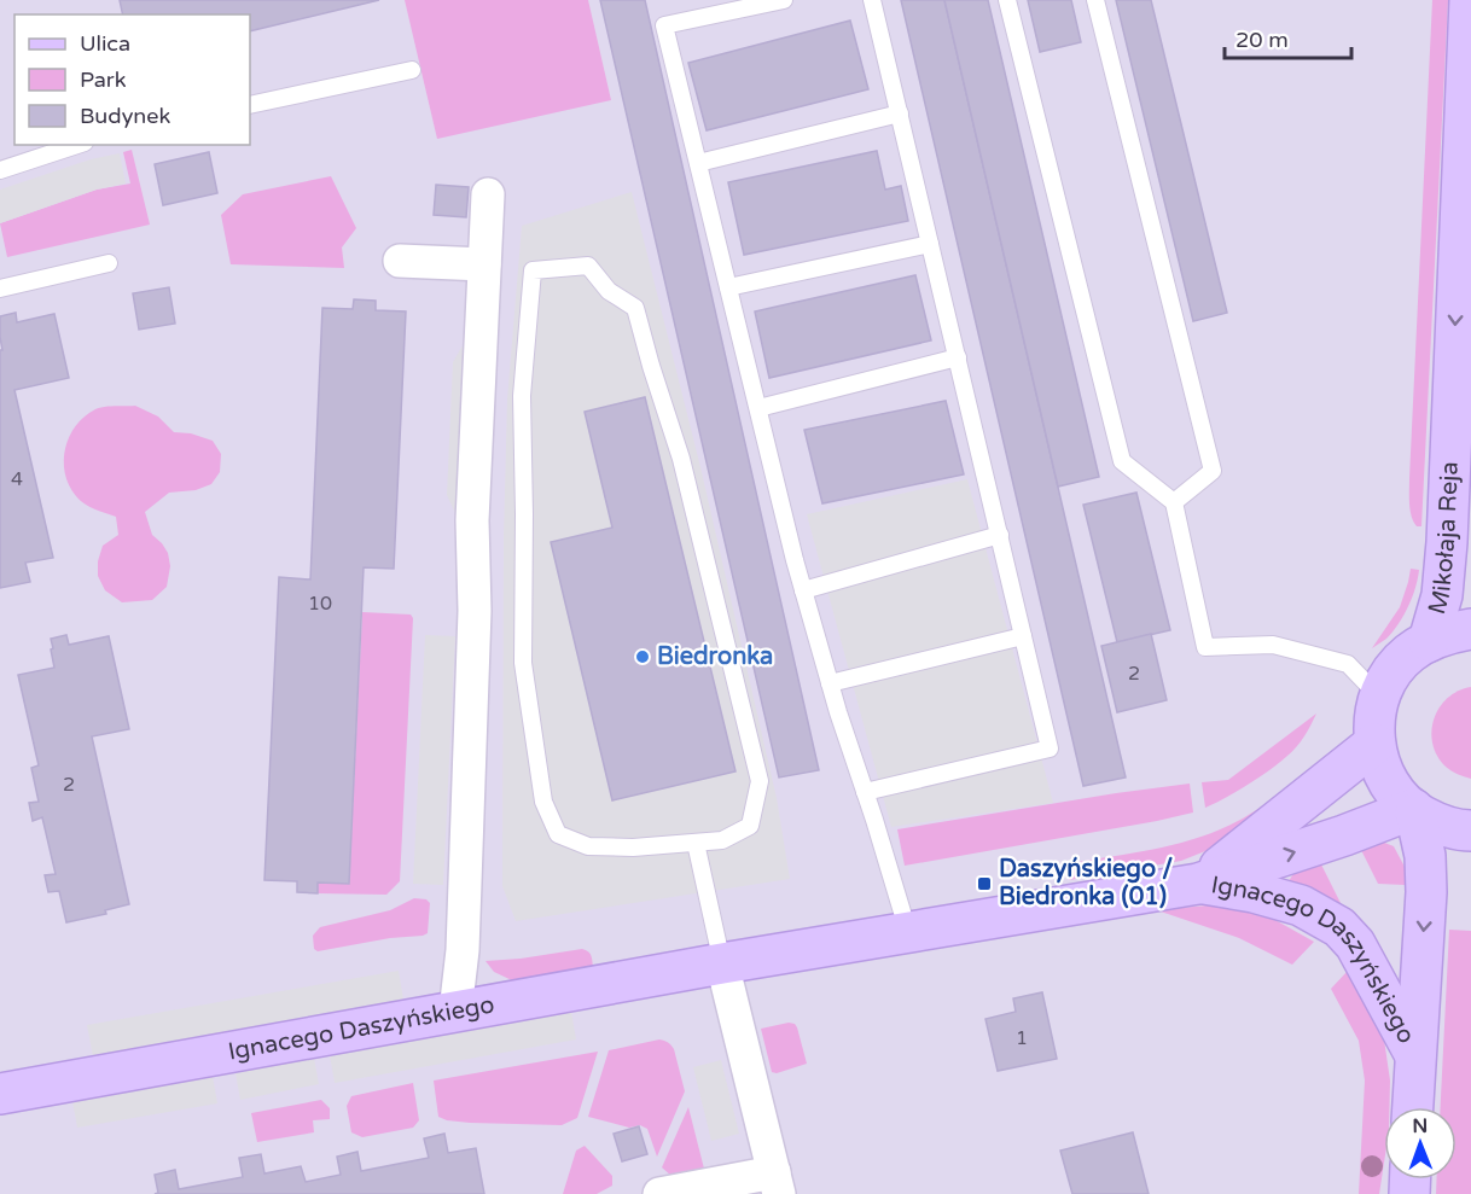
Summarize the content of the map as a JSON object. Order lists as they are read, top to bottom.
{
  "streets": {
    "street": ["Mikołaja Reja", "Ignacego Daszyńskiego"]
  },
  "one_way": ["Mikołaja Reja"],
  "places": {
    "other": ["Biedronka"],
    "transit": ["Daszyńskiego / Biedronka (01)"]
  },
  "house_numbers": [
    "4",
    "10",
    "2",
    "2",
    "1"
  ],
  "legend": ["Ulica", "Park", "Budynek"],
  "scale_bar": "20 m",
  "north": "top"
}
